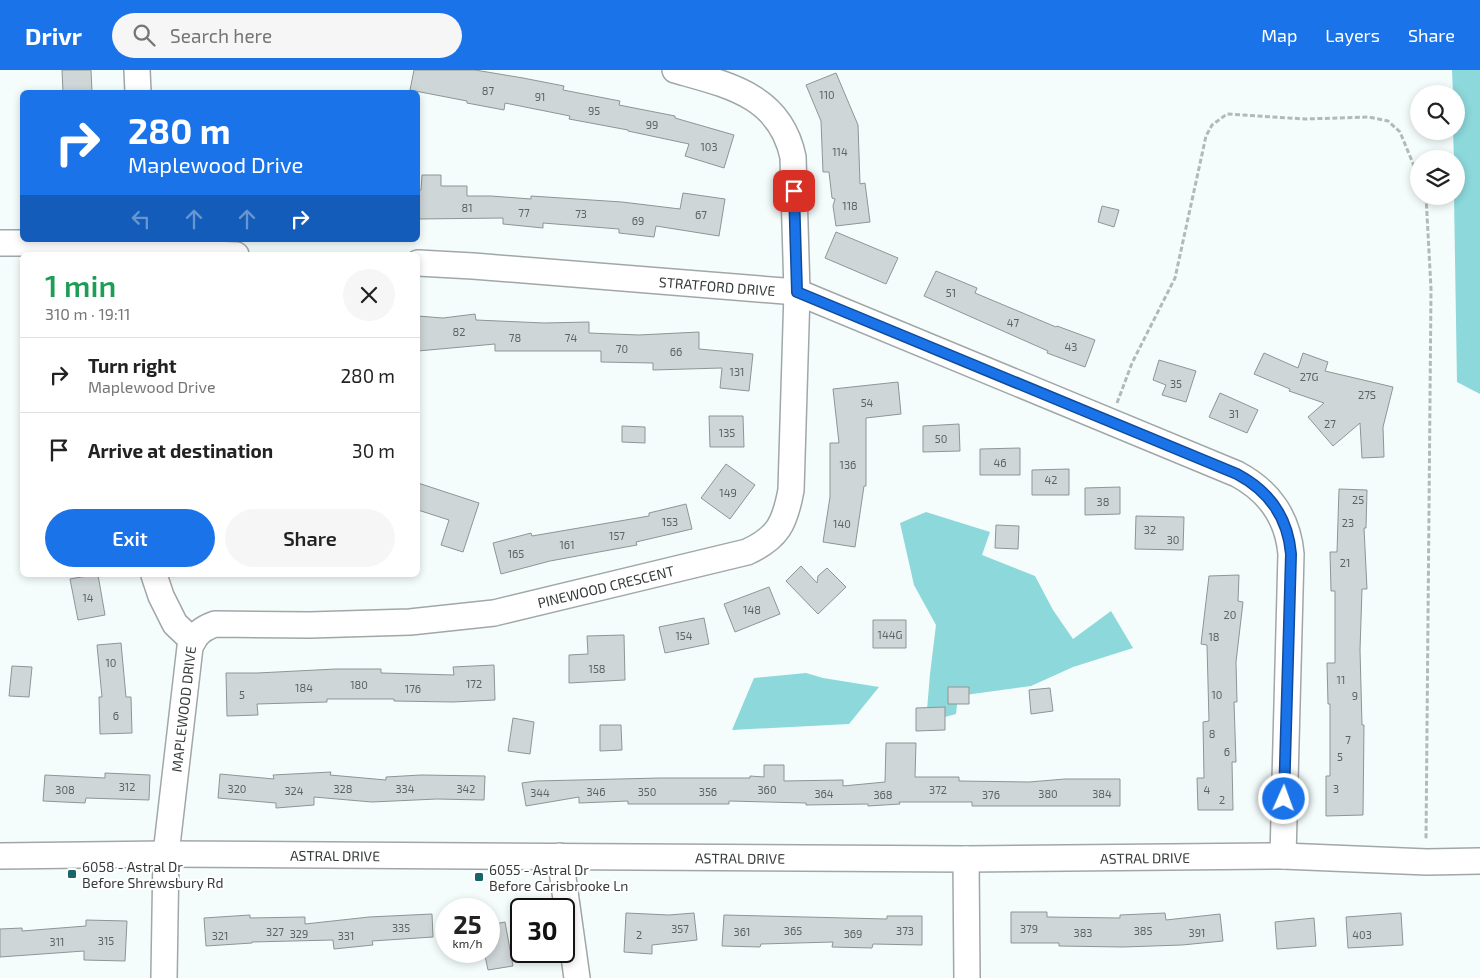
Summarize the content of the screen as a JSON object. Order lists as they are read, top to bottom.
{
  "streets": {
    "street": [
      "STRATFORD DRIVE",
      "PINEWOOD CRESCENT",
      "MAPLEWOOD DRIVE",
      "ASTRAL DRIVE"
    ]
  },
  "crossings": [
    ["STRATFORD DRIVE", "PINEWOOD CRESCENT"],
    ["STRATFORD DRIVE", "ASTRAL DRIVE"],
    ["PINEWOOD CRESCENT", "MAPLEWOOD DRIVE"],
    ["MAPLEWOOD DRIVE", "ASTRAL DRIVE"]
  ],
  "places": {
    "transit": ["6058 - Astral Dr Before Shrewsbury Rd", "6055 - Astral Dr Before Carisbrooke Ln"]
  },
  "house_numbers": [
    "87",
    "110",
    "91",
    "95",
    "99",
    "103",
    "114",
    "118",
    "81",
    "77",
    "73",
    "67",
    "69",
    "51",
    "47",
    "82",
    "78",
    "74",
    "43",
    "70",
    "66",
    "131",
    "27G",
    "35",
    "27S",
    "54",
    "31",
    "27",
    "135",
    "50",
    "46",
    "136",
    "42",
    "149",
    "25",
    "38",
    "153",
    "23",
    "140",
    "32",
    "157",
    "30",
    "161",
    "165",
    "21",
    "14",
    "148",
    "20",
    "144G",
    "154",
    "18",
    "10",
    "158",
    "11",
    "172",
    "180",
    "184",
    "176",
    "5",
    "10",
    "9",
    "6",
    "8",
    "7",
    "6",
    "5",
    "312",
    "320",
    "328",
    "334",
    "342",
    "3",
    "308",
    "360",
    "372",
    "4",
    "324",
    "346",
    "350",
    "356",
    "344",
    "364",
    "380",
    "384",
    "368",
    "376",
    "2",
    "335",
    "357",
    "379",
    "365",
    "373",
    "385",
    "327",
    "361",
    "383",
    "391",
    "329",
    "369",
    "2",
    "403",
    "321",
    "331",
    "315",
    "311"
  ],
  "page": {
    "header": "Drivr",
    "search": "Search here",
    "nav": ["Map", "Layers", "Share"],
    "turn": ["280 m", "Maplewood Drive"],
    "heading": ["1 min", "310 m · 19:11"],
    "list": [
      {
        "name": "Turn right",
        "note": "Maplewood Drive",
        "value": "280 m"
      },
      {
        "name": "Arrive at destination",
        "value": "30 m"
      }
    ],
    "buttons": ["Exit", "Share"],
    "speed": "25 km/h",
    "limit": "30"
  }
}
